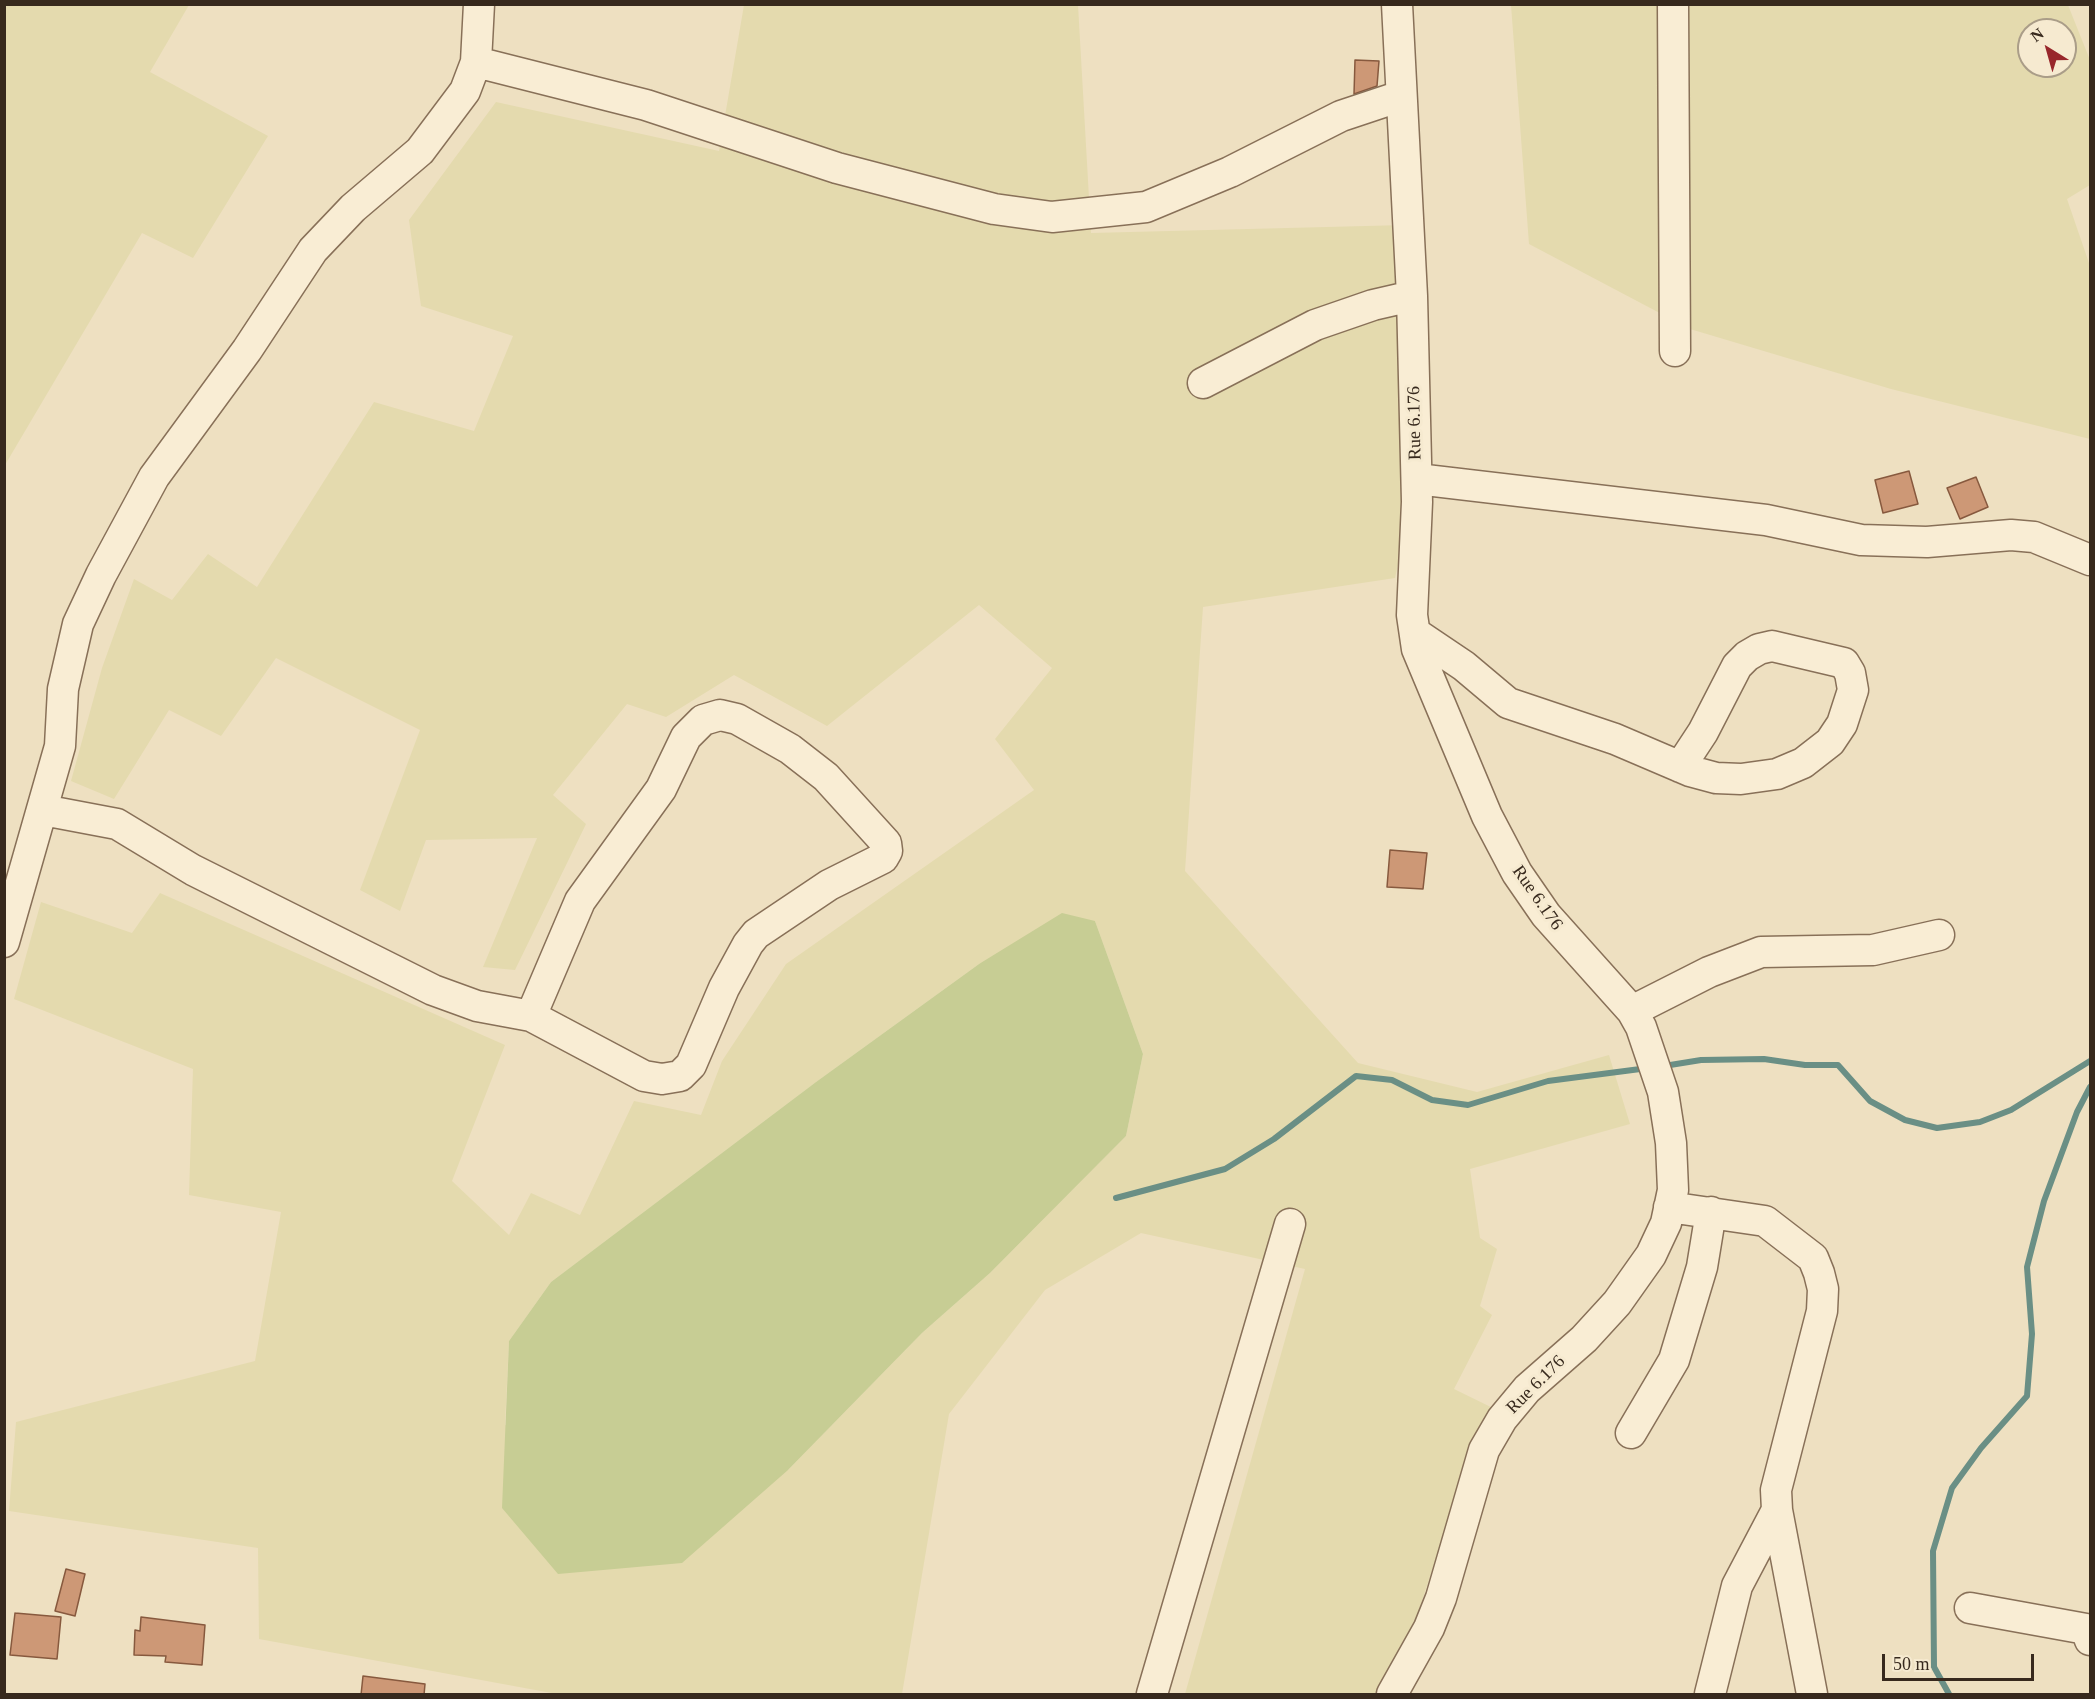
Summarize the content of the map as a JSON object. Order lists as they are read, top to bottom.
{
  "streets": {
    "street": ["Rue 6.176"]
  },
  "scale_bar": "50 m",
  "north": "top left"
}
